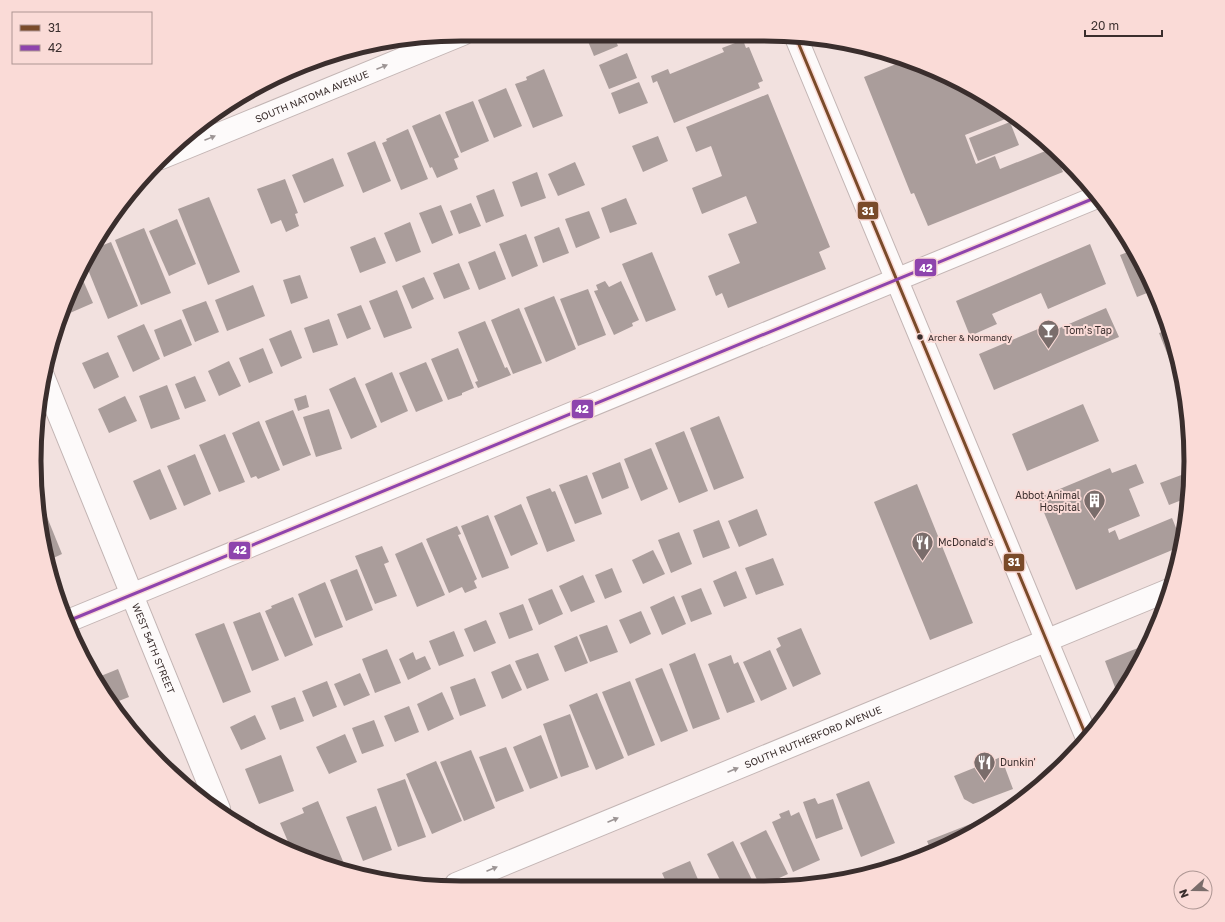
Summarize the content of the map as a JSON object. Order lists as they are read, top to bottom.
{
  "streets": {
    "street": ["SOUTH NATOMA AVENUE", "WEST 54TH STREET", "SOUTH RUTHERFORD AVENUE"]
  },
  "one_way": ["SOUTH NATOMA AVENUE", "SOUTH RUTHERFORD AVENUE"],
  "places": {
    "other": ["Archer & Normandy"],
    "bar": ["Tom’s Tap"],
    "building": ["Abbot Animal Hospital"],
    "restaurant": ["McDonald's", "Dunkin'"]
  },
  "lines": ["transit line 31", "transit line 42"],
  "legend": ["31", "42"],
  "scale_bar": "20 m",
  "north": "left"
}
